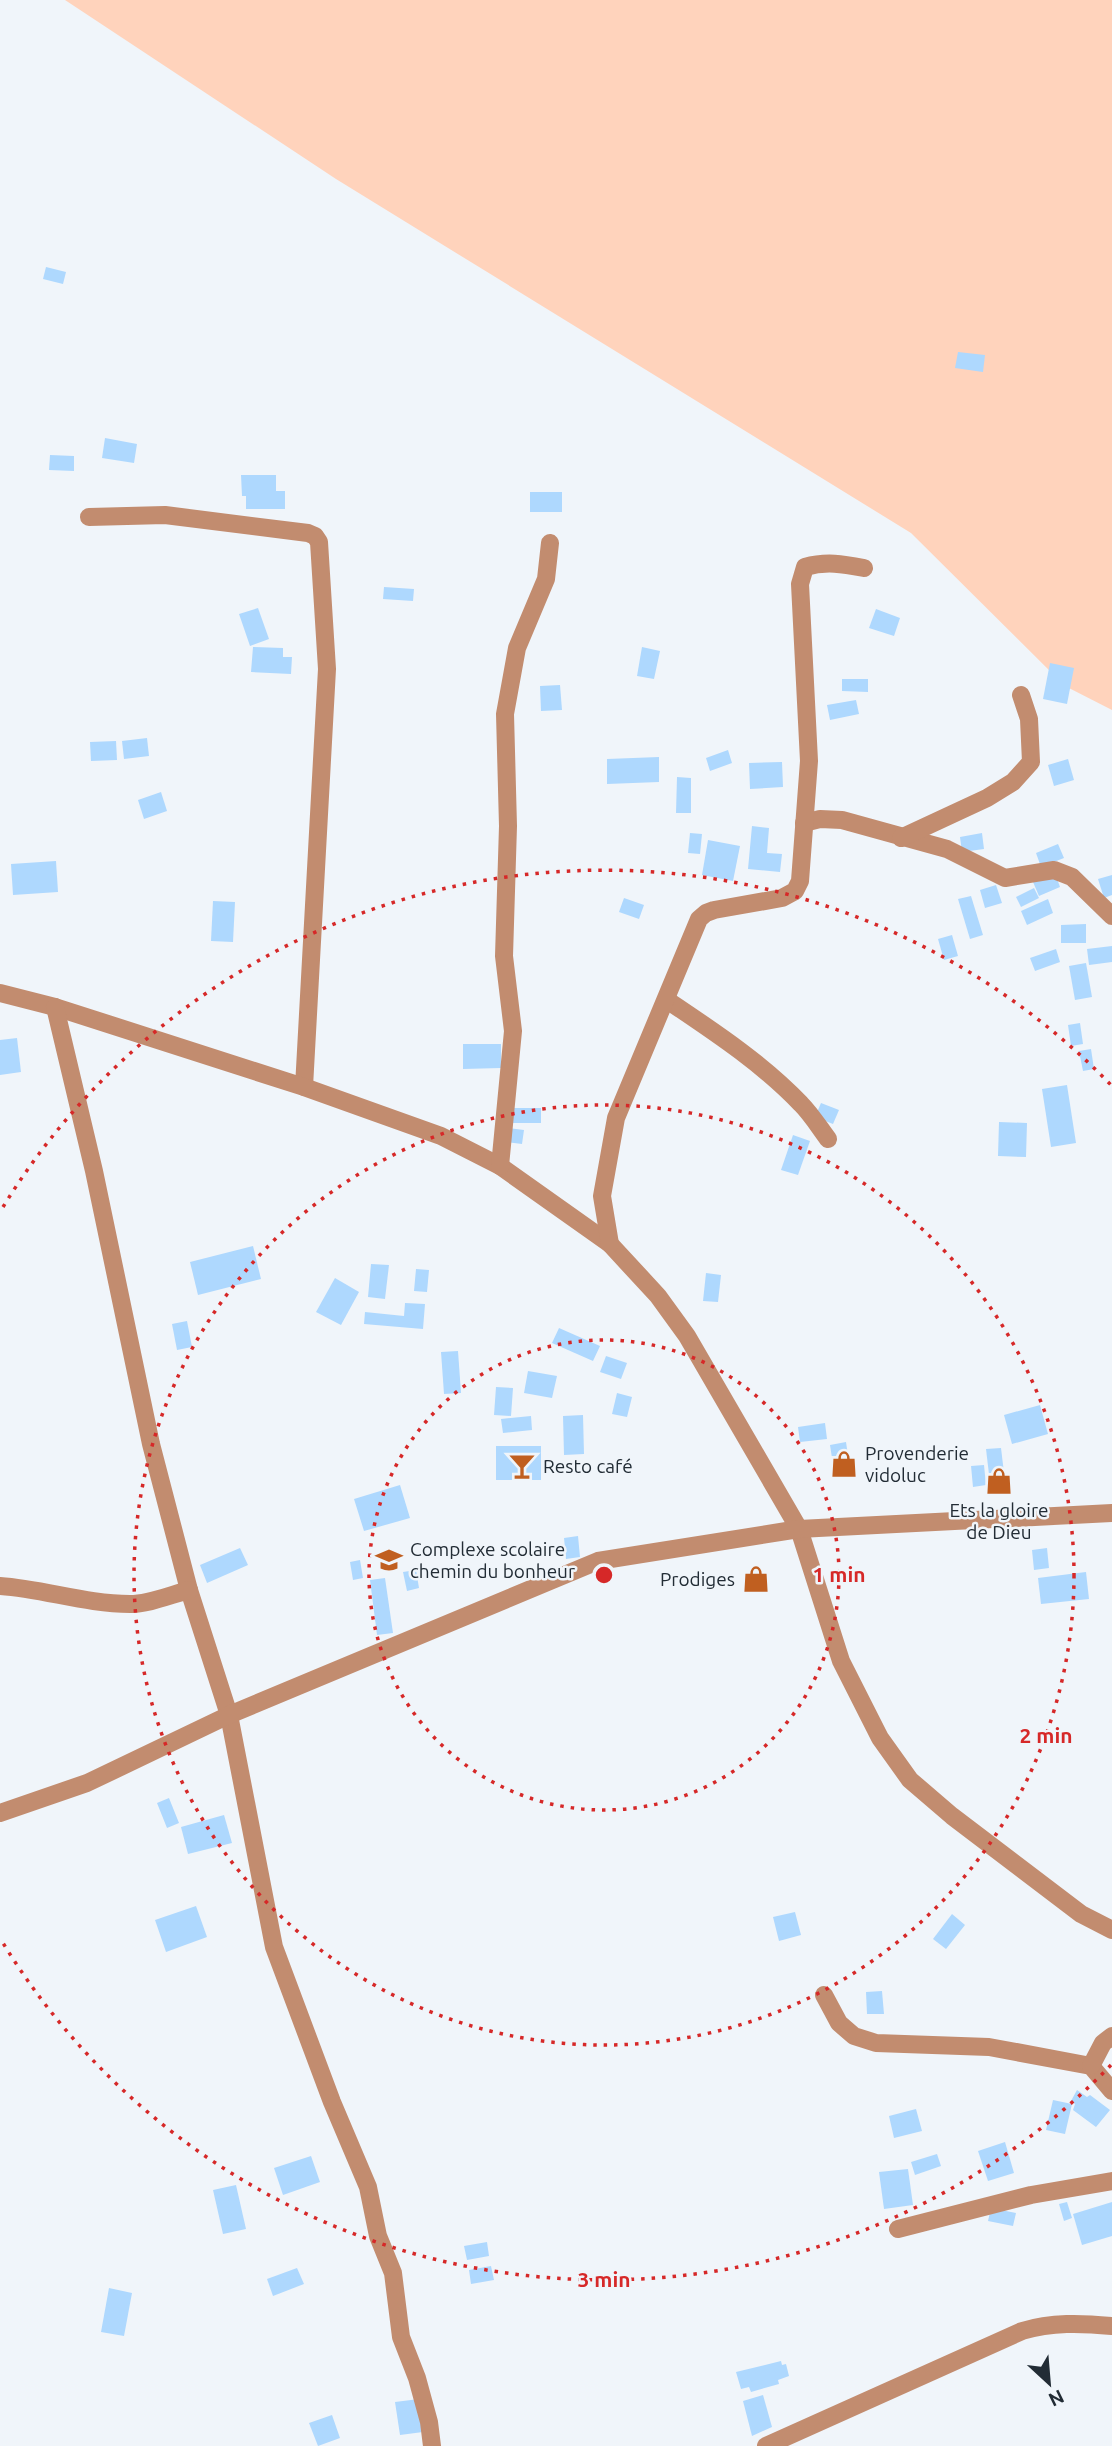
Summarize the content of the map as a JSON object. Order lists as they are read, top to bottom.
{
  "places": {
    "shop": ["Provenderie vidoluc", "Ets la gloire de Dieu", "Prodiges"],
    "bar": ["Resto café"],
    "school or university": ["Complexe scolaire chemin du bonheur"]
  },
  "north": "bottom right",
  "rings": ["1 min", "2 min", "3 min"]
}
